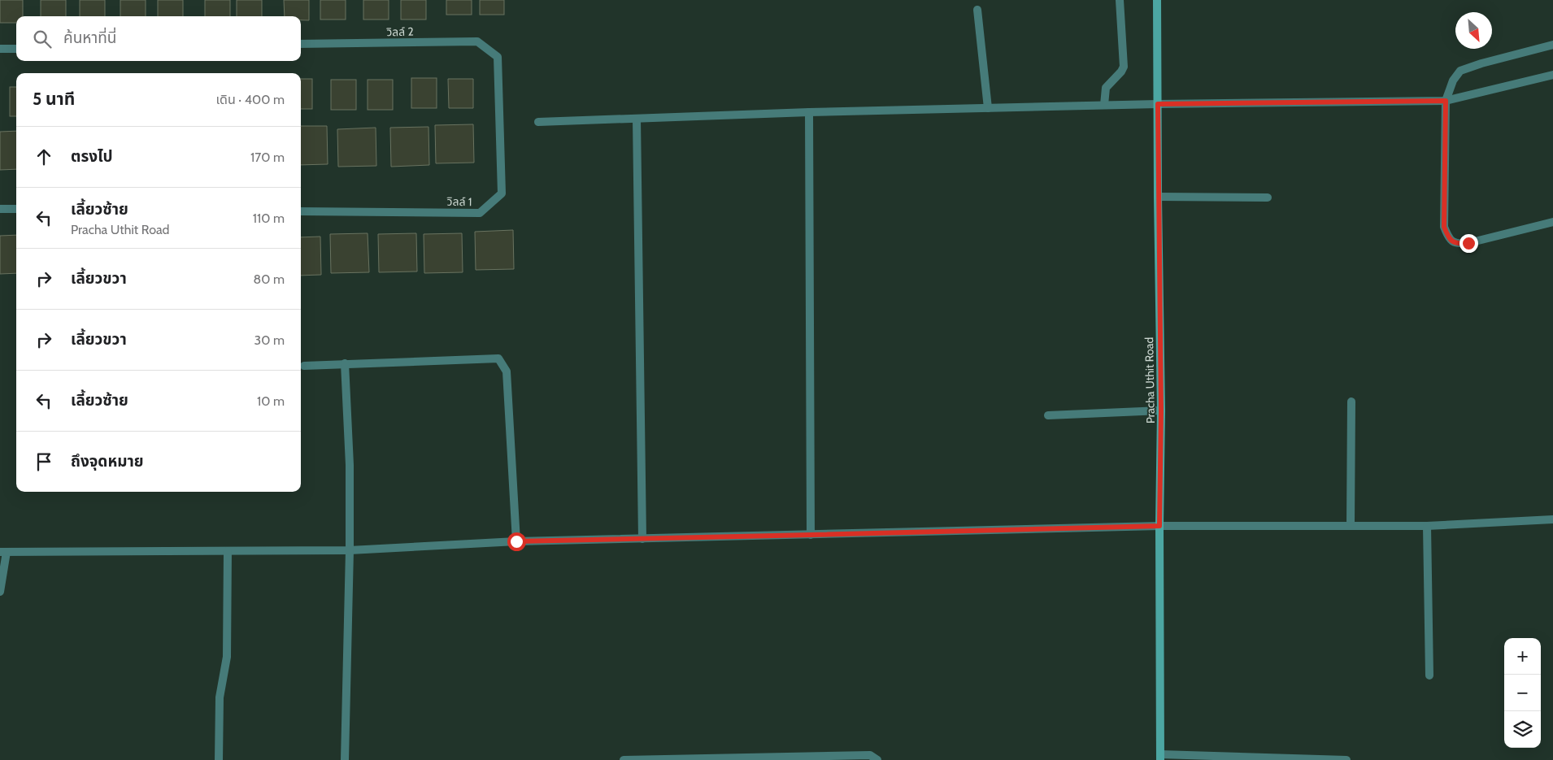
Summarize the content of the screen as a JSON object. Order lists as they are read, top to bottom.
{
  "streets": {
    "street": ["วิลล์ 2", "วิลล์ 1", "Pracha Uthit Road"]
  },
  "crossings": [
    ["วิลล์ 2", "วิลล์ 1"]
  ],
  "north": "bottom right",
  "page": {
    "search": "ค้นหาที่นี่",
    "heading": ["5 นาที", "เดิน · 400 m"],
    "list": [
      ["ตรงไป", "170 m"],
      ["เลี้ยวซ้าย", "Pracha Uthit Road", "110 m"],
      ["เลี้ยวขวา", "80 m"],
      ["เลี้ยวขวา", "30 m"],
      ["เลี้ยวซ้าย", "10 m"],
      "ถึงจุดหมาย"
    ],
    "map_buttons": ["+", "−"]
  }
}
